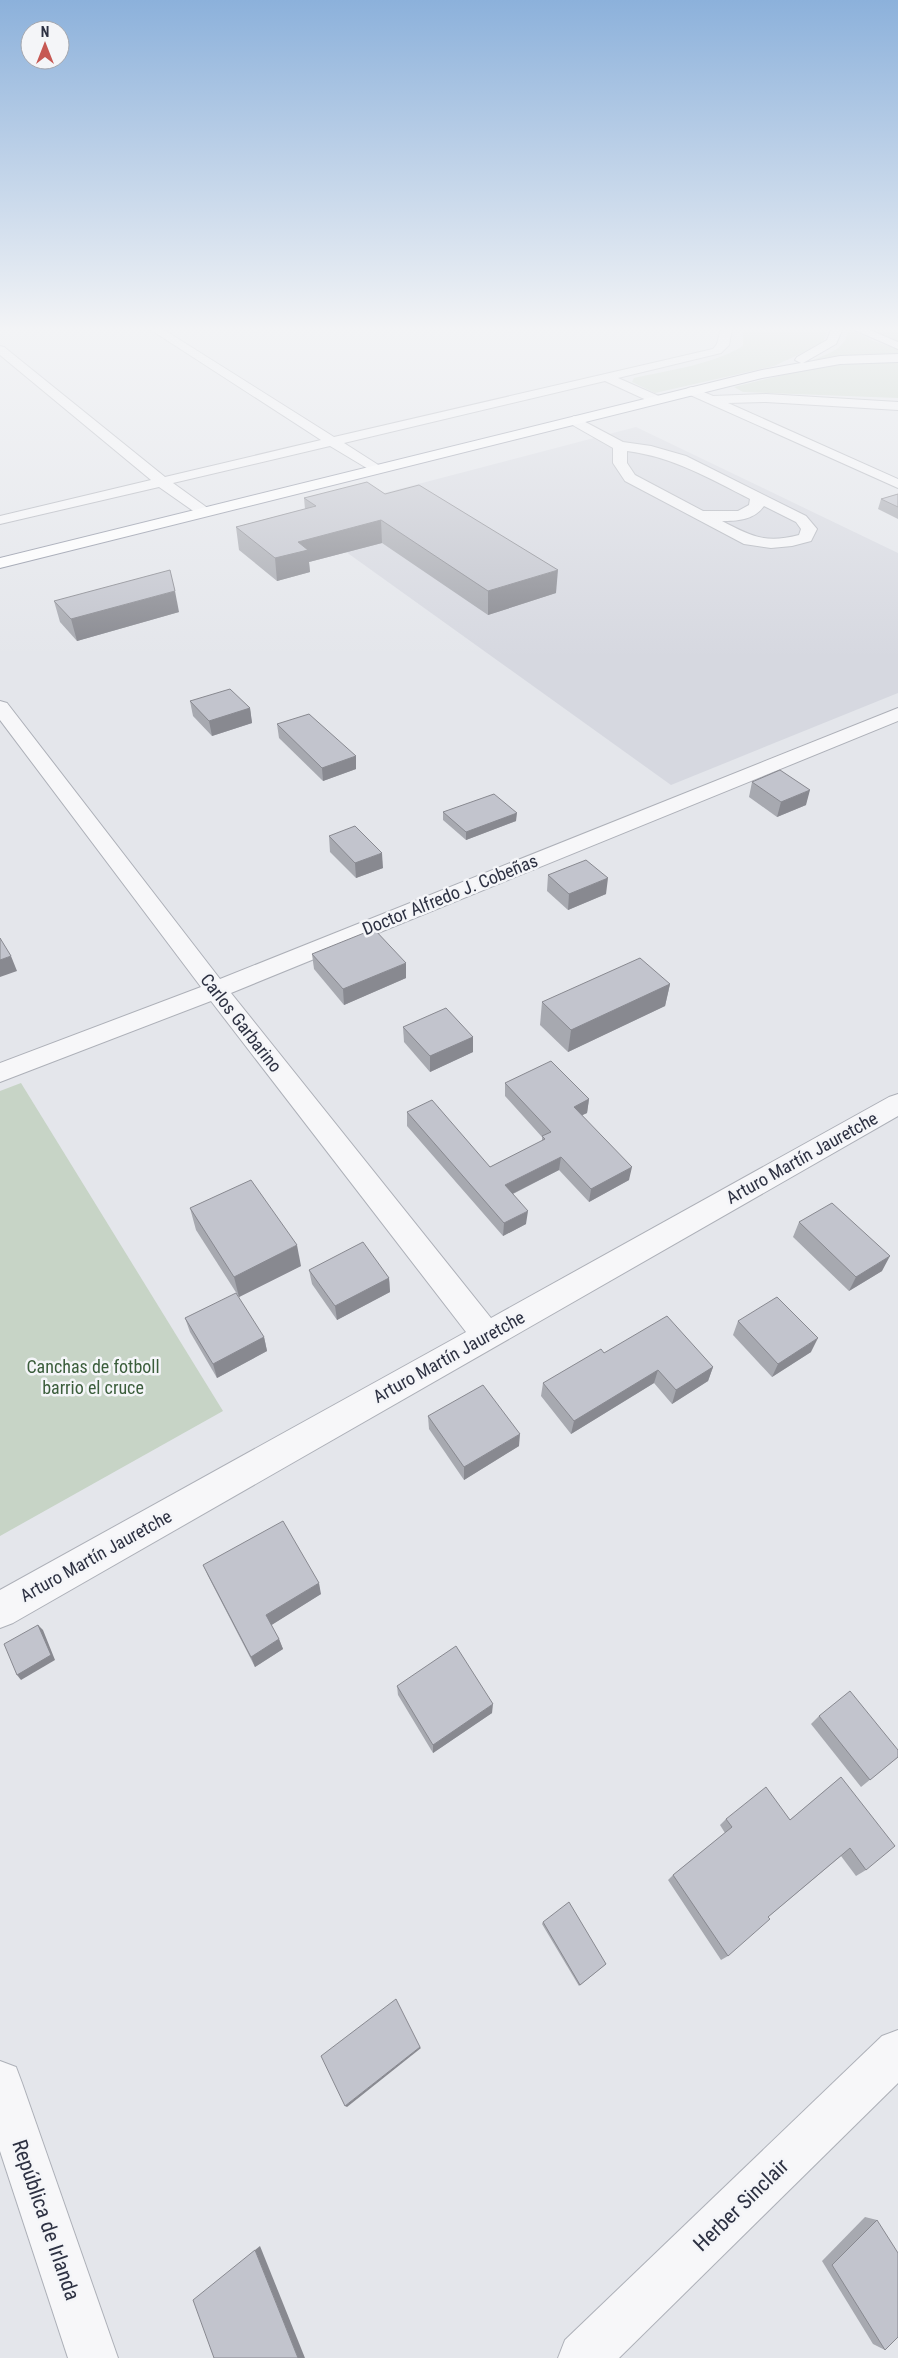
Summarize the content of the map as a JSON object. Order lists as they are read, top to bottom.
{
  "streets": {
    "street": [
      "Doctor Alfredo J. Cobeñas",
      "Carlos Garbarino",
      "Arturo Martín Jauretche",
      "Herber Sinclair",
      "República de Irlanda"
    ]
  },
  "crossings": [
    ["Doctor Alfredo J. Cobeñas", "Carlos Garbarino"],
    ["Carlos Garbarino", "Arturo Martín Jauretche"]
  ],
  "parks": ["Canchas de fotboll barrio el cruce"],
  "north": "top"
}
